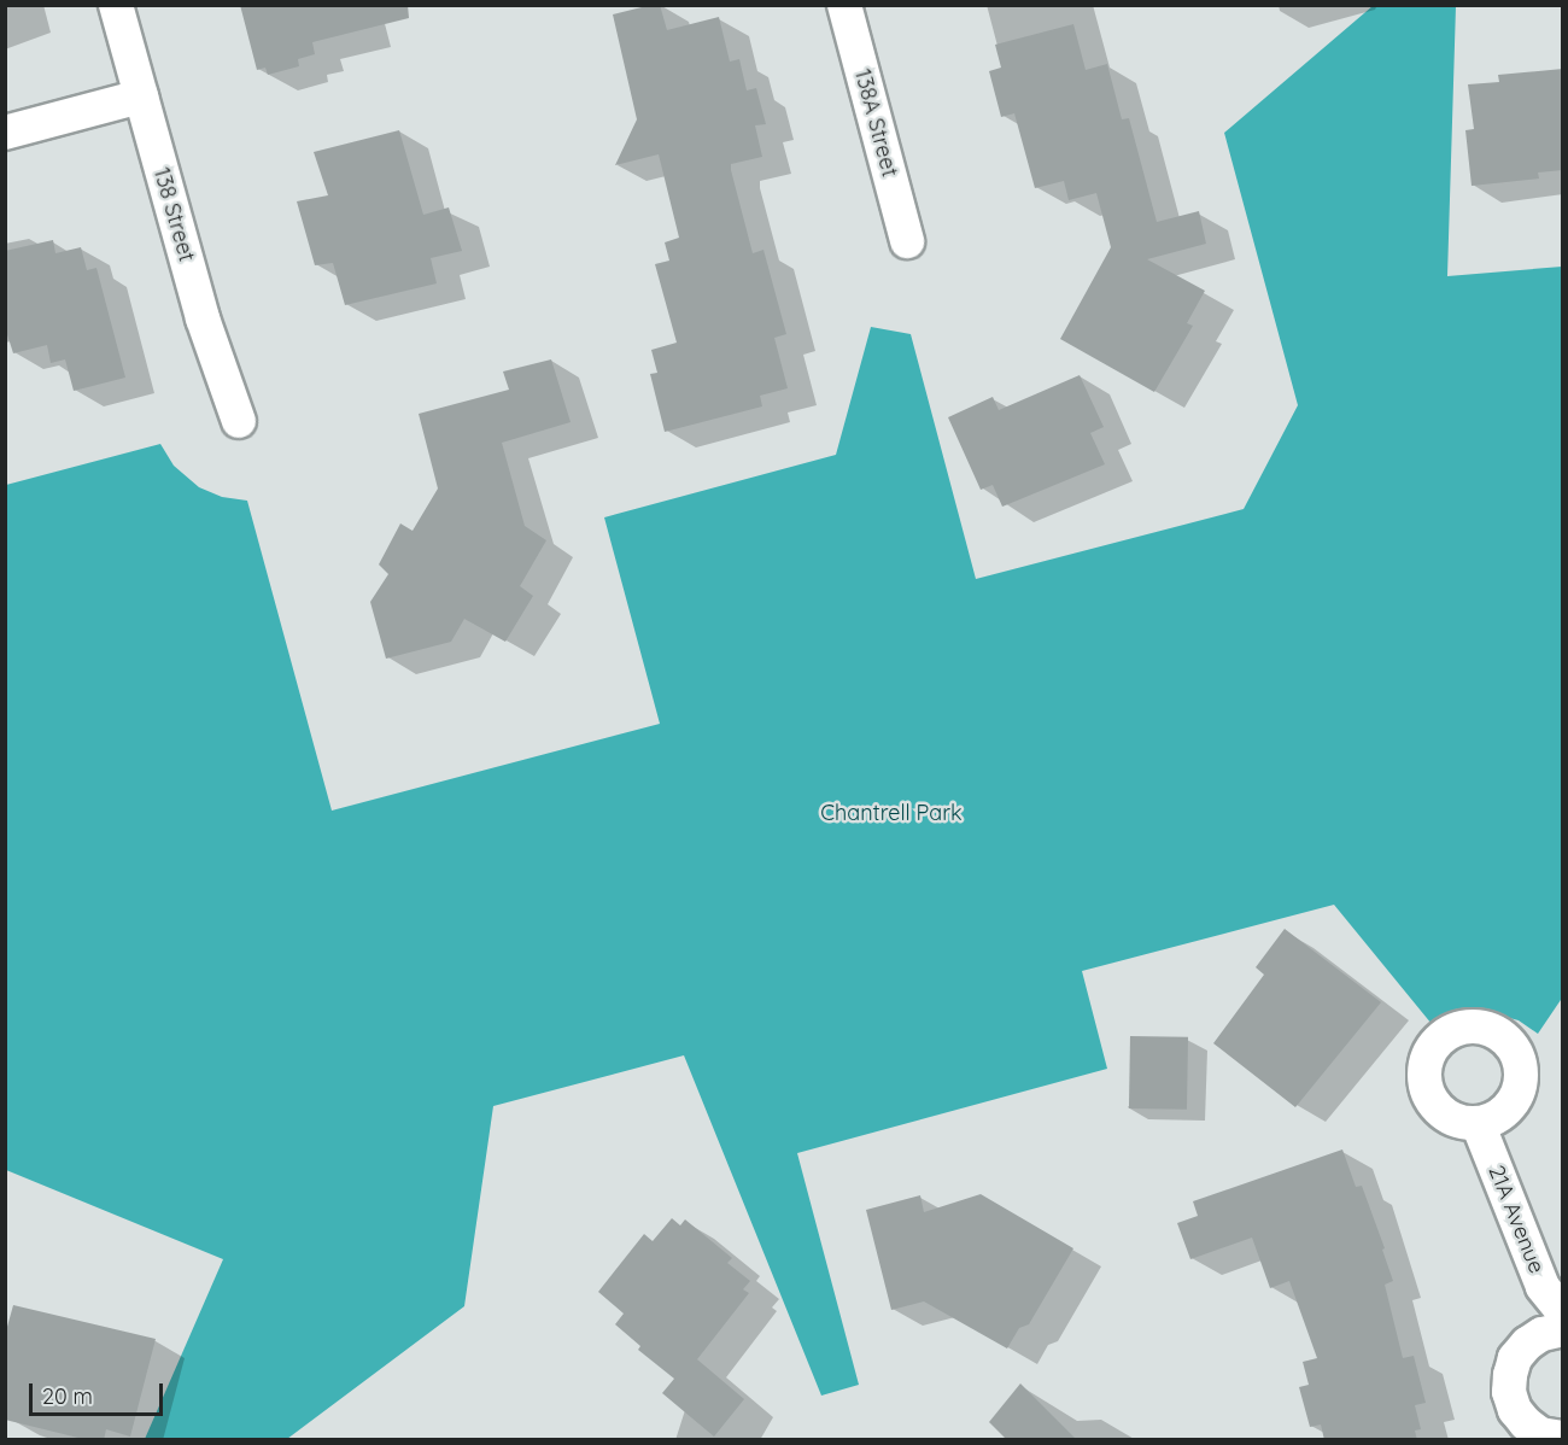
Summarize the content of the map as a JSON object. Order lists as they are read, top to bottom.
{
  "streets": {
    "street": ["138A Street", "138 Street", "21A Avenue"]
  },
  "parks": ["Chantrell Park"],
  "scale_bar": "20 m"
}
